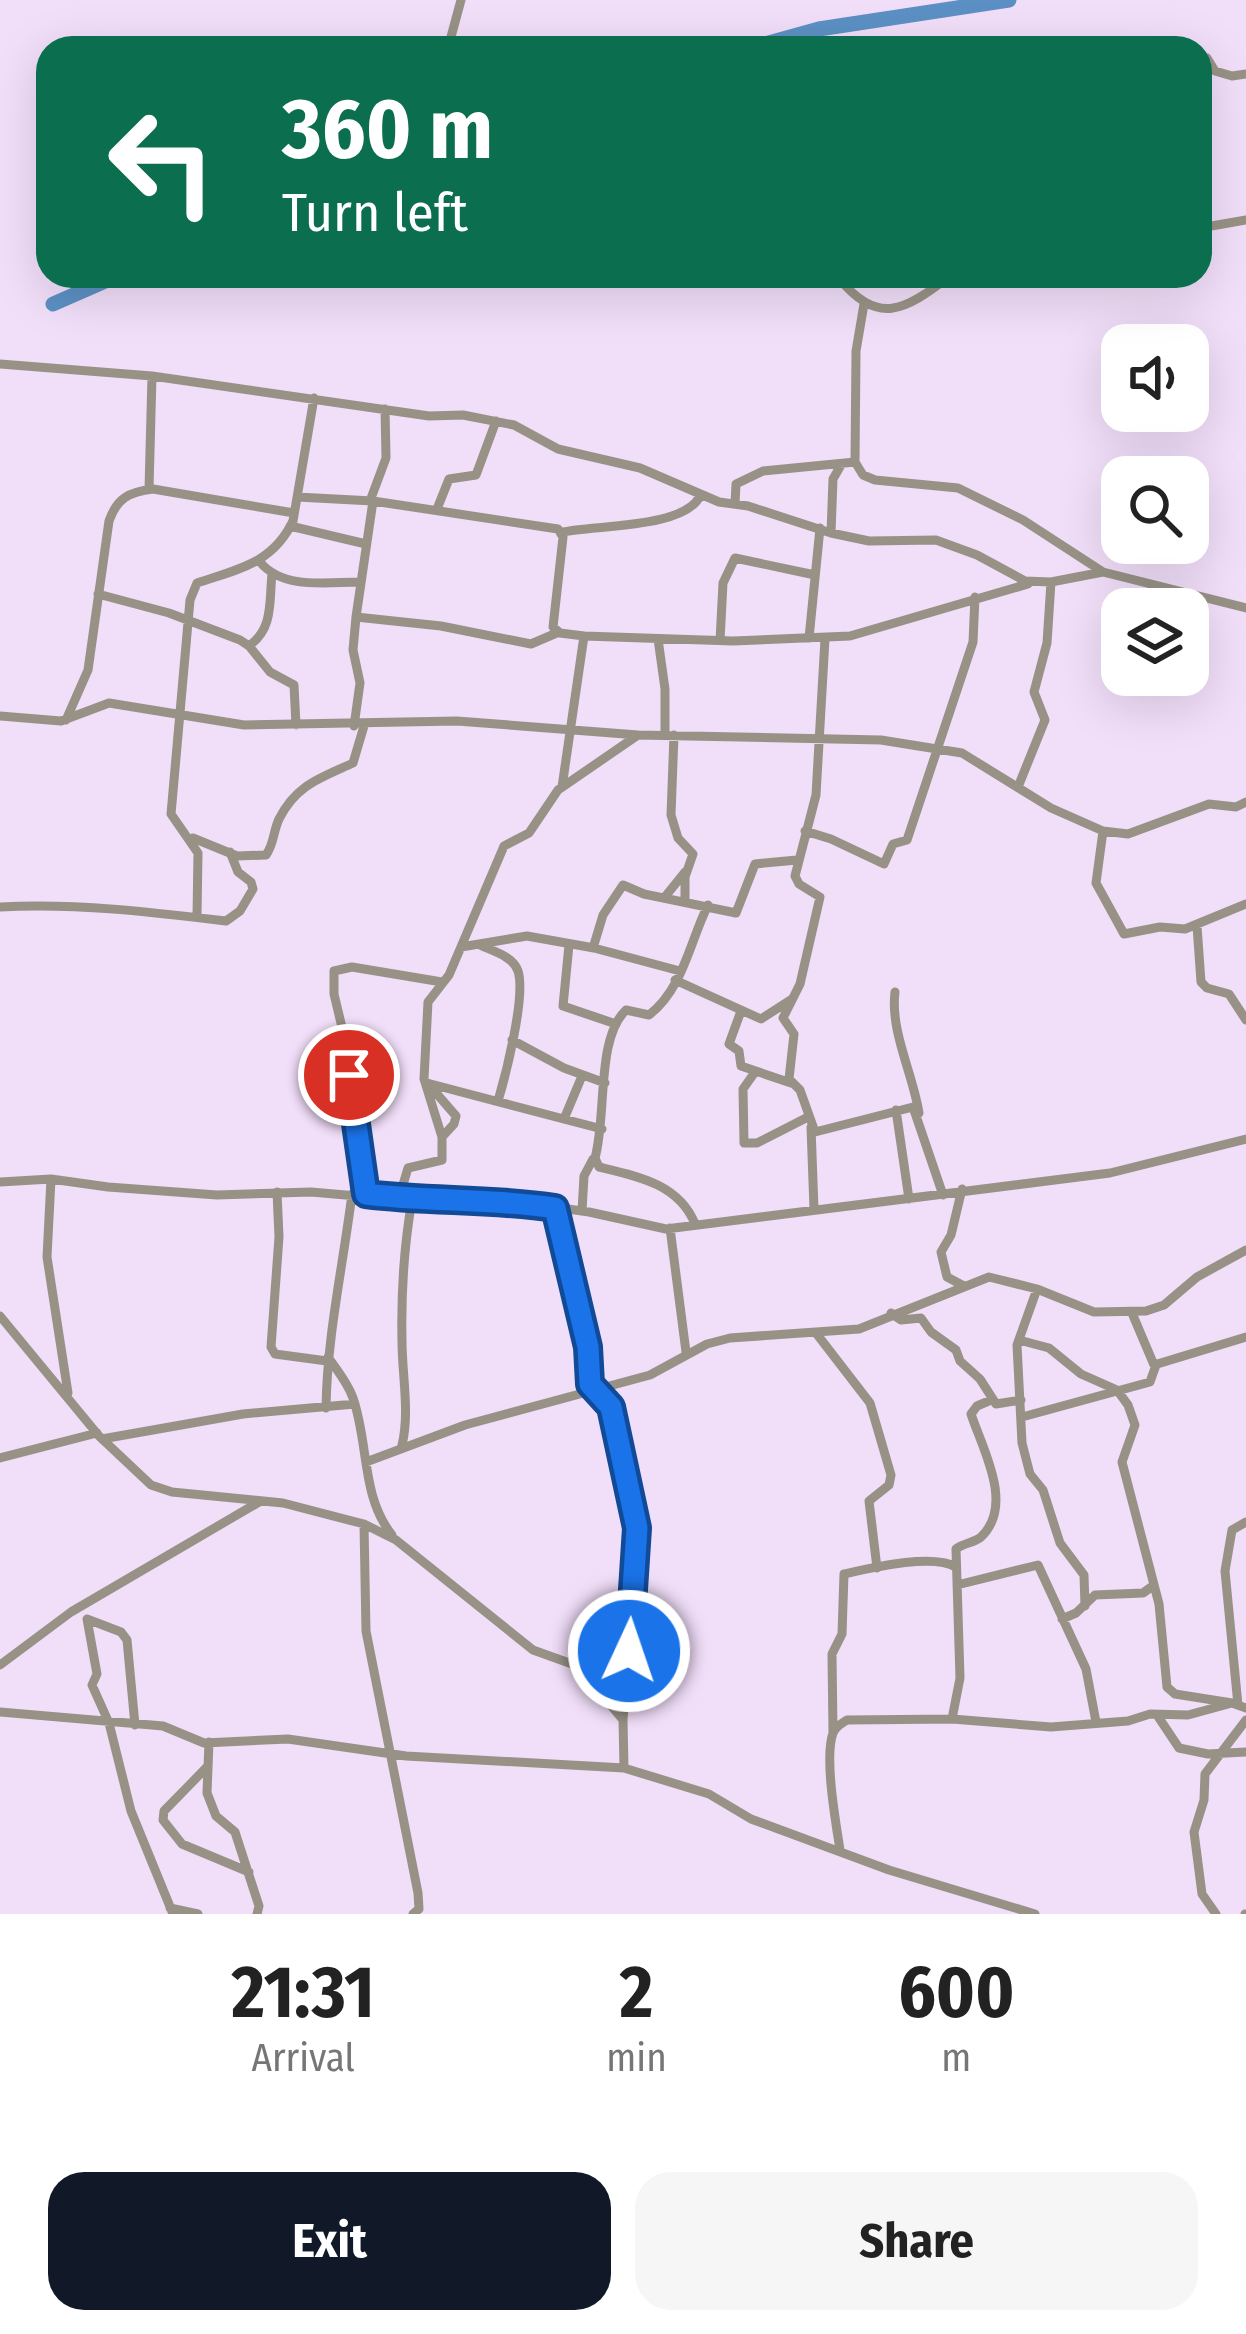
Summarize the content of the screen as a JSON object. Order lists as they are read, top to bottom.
{
  "page": {
    "turn": ["360 m", "Turn left"],
    "eta": [
      "21:31",
      "Arrival",
      "2",
      "min",
      "600",
      "m"
    ],
    "buttons": ["Exit", "Share"]
  }
}
